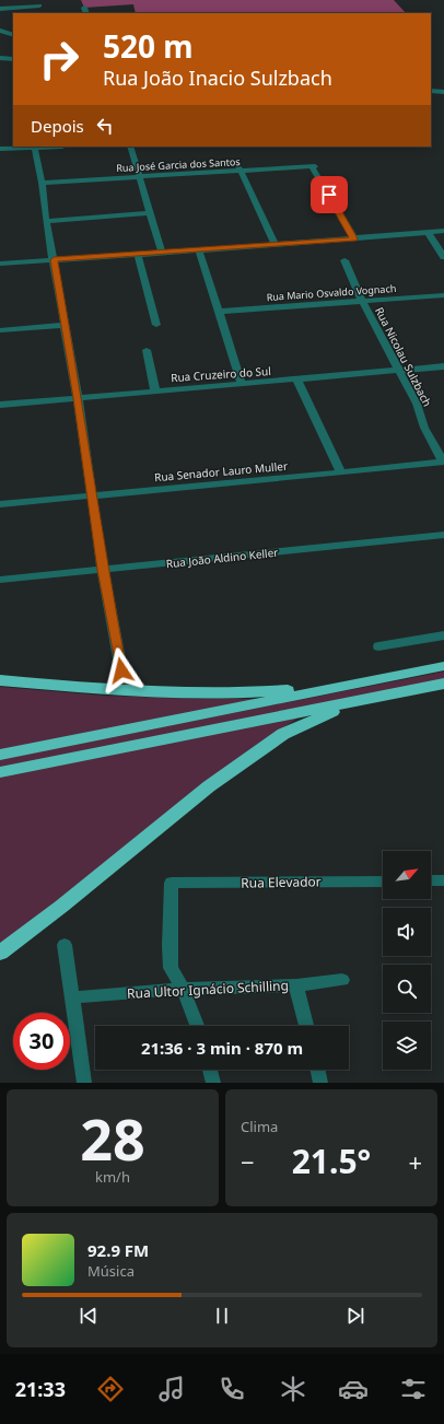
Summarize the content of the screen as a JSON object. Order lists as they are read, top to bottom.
{
  "streets": {
    "street": [
      "Rua José Garcia dos Santos",
      "Rua Mario Osvaldo Vognach",
      "Rua Nicolau Sulzbach",
      "Rua Cruzeiro do Sul",
      "Rua Senador Lauro Muller",
      "Rua João Aldino Keller",
      "Rua Elevador",
      "Rua Ultor Ignácio Schilling"
    ]
  },
  "crossings": [
    ["Rua Mario Osvaldo Vognach", "Rua Nicolau Sulzbach"],
    ["Rua Nicolau Sulzbach", "Rua Cruzeiro do Sul"],
    ["Rua Nicolau Sulzbach", "Rua Senador Lauro Muller"],
    ["Rua Elevador", "Rua Ultor Ignácio Schilling"]
  ],
  "north": "top right",
  "page": {
    "turn": ["520 m", "Rua João Inacio Sulzbach"],
    "then": "Depois",
    "limit": "30",
    "trip": "21:36 · 3 min · 870 m",
    "tile": [
      ["28", "km/h"],
      "Clima"
    ],
    "heat": ["−", "21.5°", "+"],
    "song": ["92.9 FM", "Música"],
    "tabs": "21:33"
  }
}
